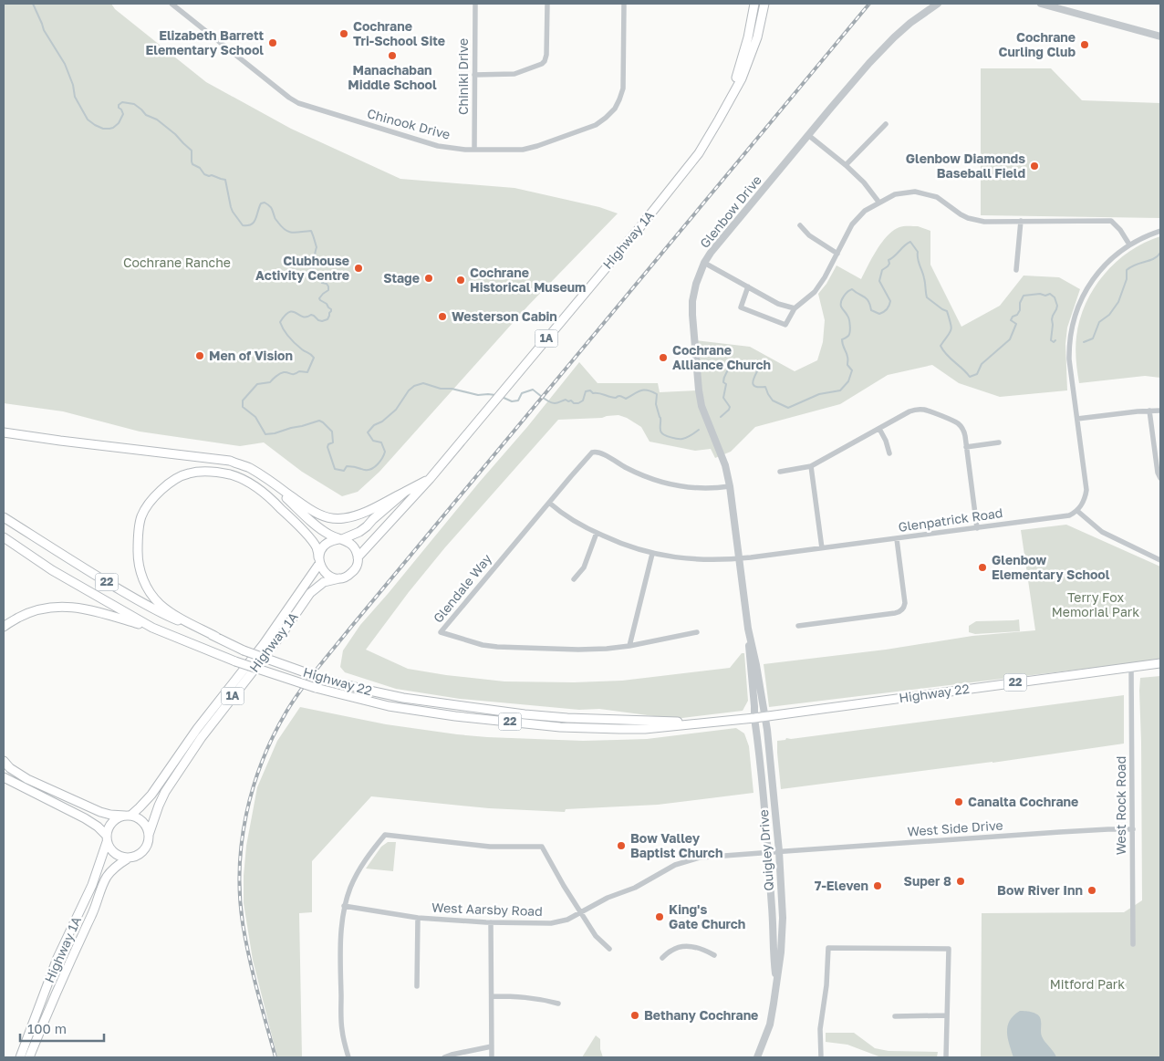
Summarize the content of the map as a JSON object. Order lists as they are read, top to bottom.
{
  "streets": {
    "main road": [
      "Highway 1A",
      "1A",
      "22",
      "Highway 22"
    ],
    "street": [
      "Chiniki Drive",
      "Chinook Drive",
      "Glenbow Drive",
      "Glenpatrick Road",
      "Glendale Way",
      "West Rock Road",
      "West Side Drive",
      "Quigley Drive",
      "West Aarsby Road"
    ]
  },
  "crossings": [
    ["Chiniki Drive", "Chinook Drive"],
    ["Glenbow Drive", "Glenpatrick Road"],
    ["Glenbow Drive", "Glendale Way"],
    ["Glenbow Drive", "Highway 22"],
    ["Glenbow Drive", "Quigley Drive"],
    ["Glenpatrick Road", "Glendale Way"],
    ["Highway 22", "West Rock Road"],
    ["Highway 22", "Quigley Drive"],
    ["West Rock Road", "West Side Drive"],
    ["West Side Drive", "Quigley Drive"],
    ["West Side Drive", "West Aarsby Road"],
    ["Quigley Drive", "West Aarsby Road"]
  ],
  "parks": ["Cochrane Ranche", "Terry Fox Memorial Park", "Mitford Park"],
  "places": [
    "Cochrane Tri-School Site",
    "Elizabeth Barrett Elementary School",
    "Cochrane Curling Club",
    "Manachaban Middle School",
    "Glenbow Diamonds Baseball Field",
    "Clubhouse Activity Centre",
    "Stage",
    "Cochrane Historical Museum",
    "Westerson Cabin",
    "Men of Vision",
    "Cochrane Alliance Church",
    "Glenbow Elementary School",
    "Canalta Cochrane",
    "Bow Valley Baptist Church",
    "Super 8",
    "7-Eleven",
    "Bow River Inn",
    "King's Gate Church",
    "Bethany Cochrane"
  ],
  "scale_bar": "100 m"
}
